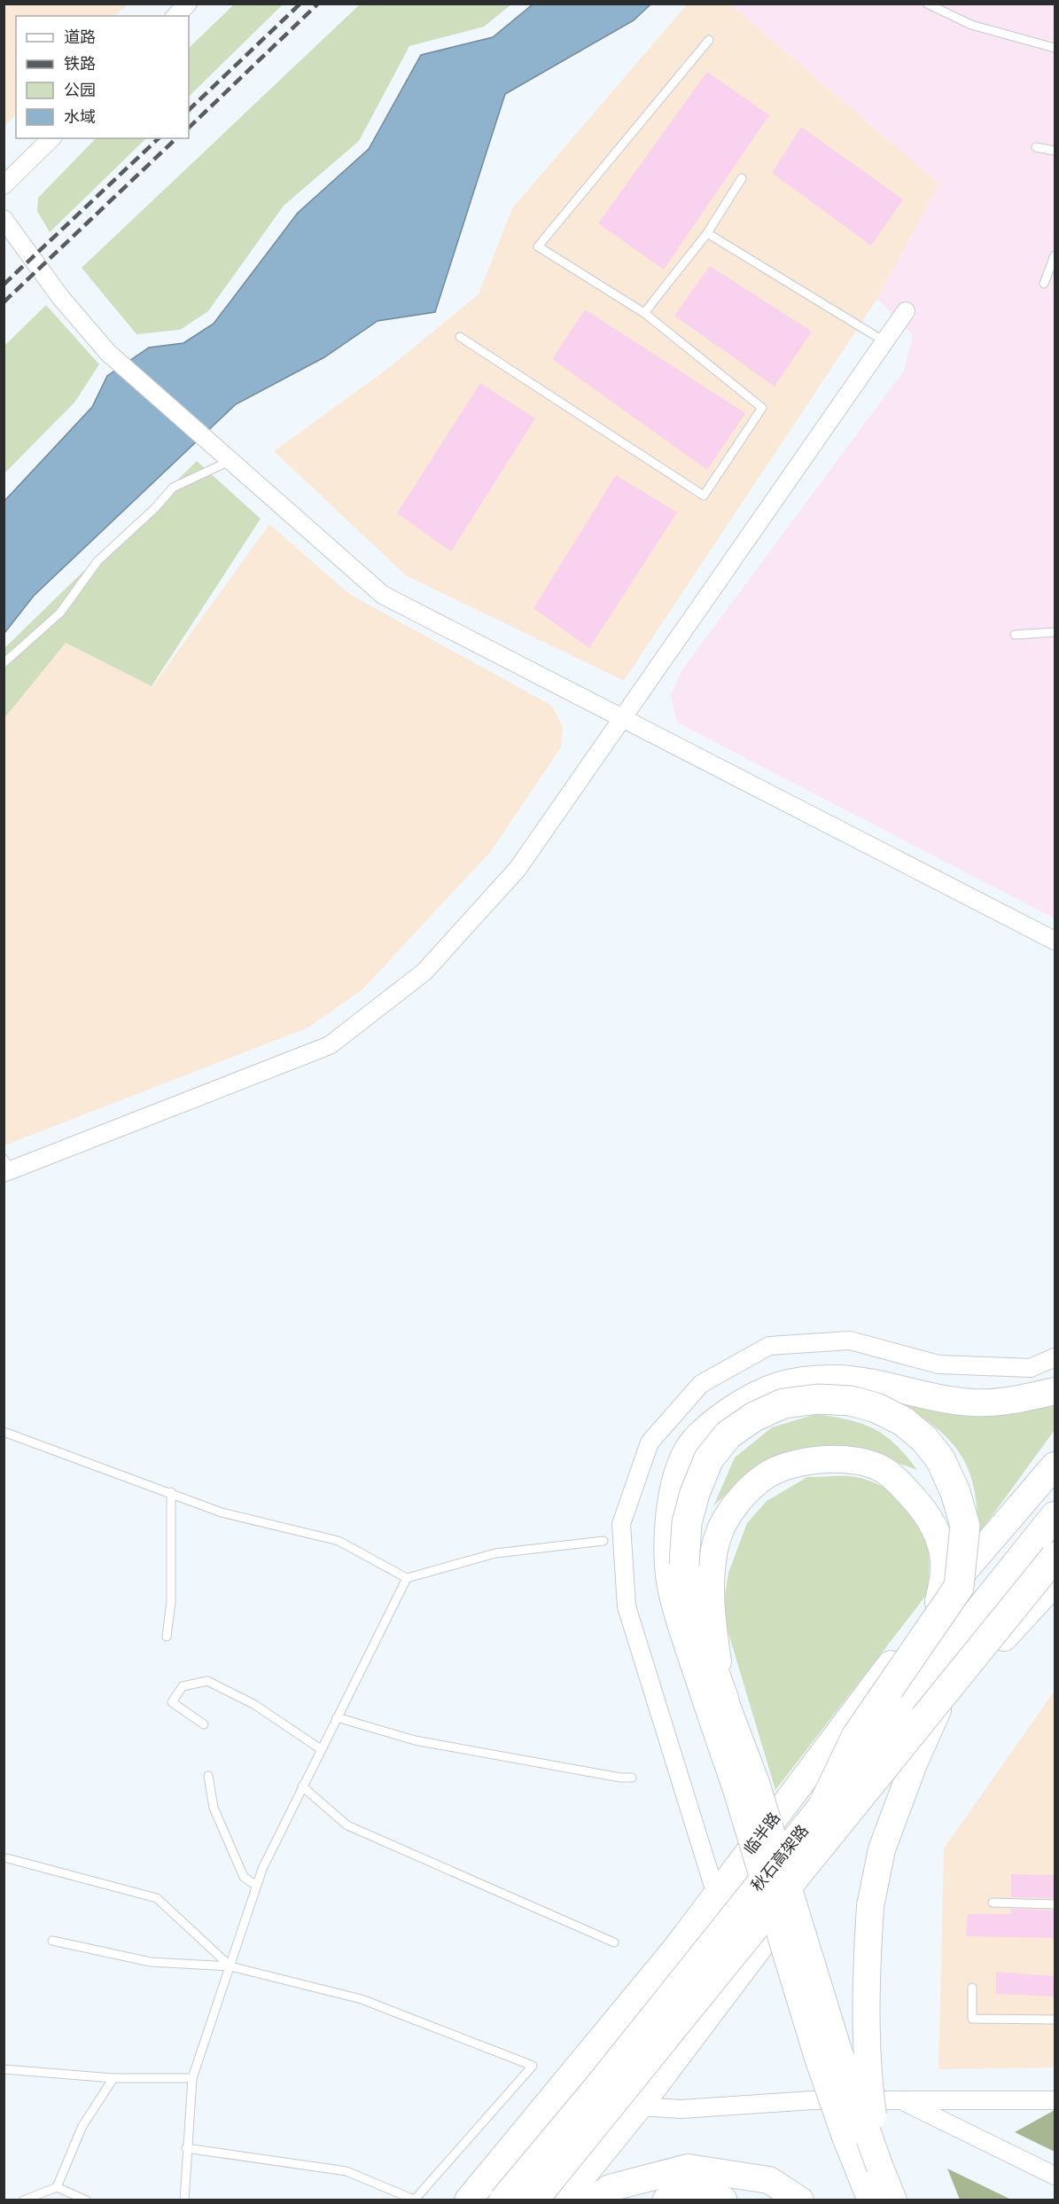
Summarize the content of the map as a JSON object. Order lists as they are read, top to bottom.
{
  "streets": {
    "highway": ["秋石高架路"],
    "main road": ["临半路"]
  },
  "legend": [
    "道路",
    "铁路",
    "公园",
    "水域"
  ]
}
